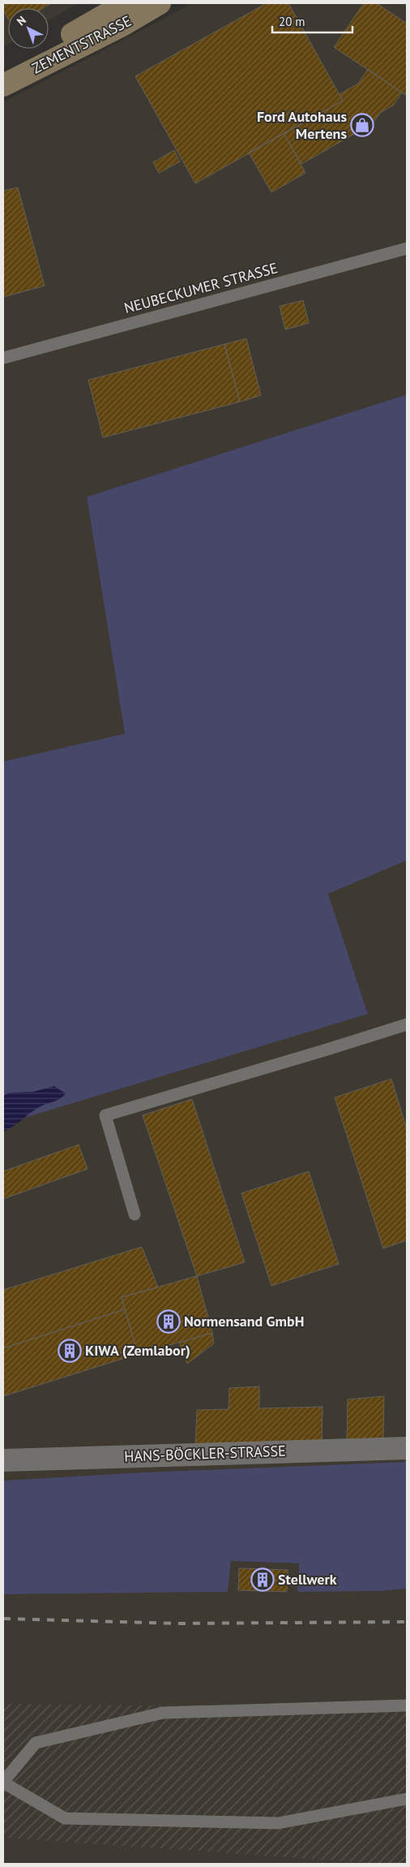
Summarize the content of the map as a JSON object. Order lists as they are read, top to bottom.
{
  "streets": {
    "street": ["ZEMENTSTRASSE", "HANS-BÖCKLER-STRASSE"],
    "lane": ["NEUBECKUMER STRASSE"]
  },
  "places": {
    "shop": ["Ford Autohaus Mertens"],
    "building": ["Normensand GmbH", "KIWA (Zemlabor)", "Stellwerk"]
  },
  "scale_bar": "20 m",
  "north": "top left"
}
